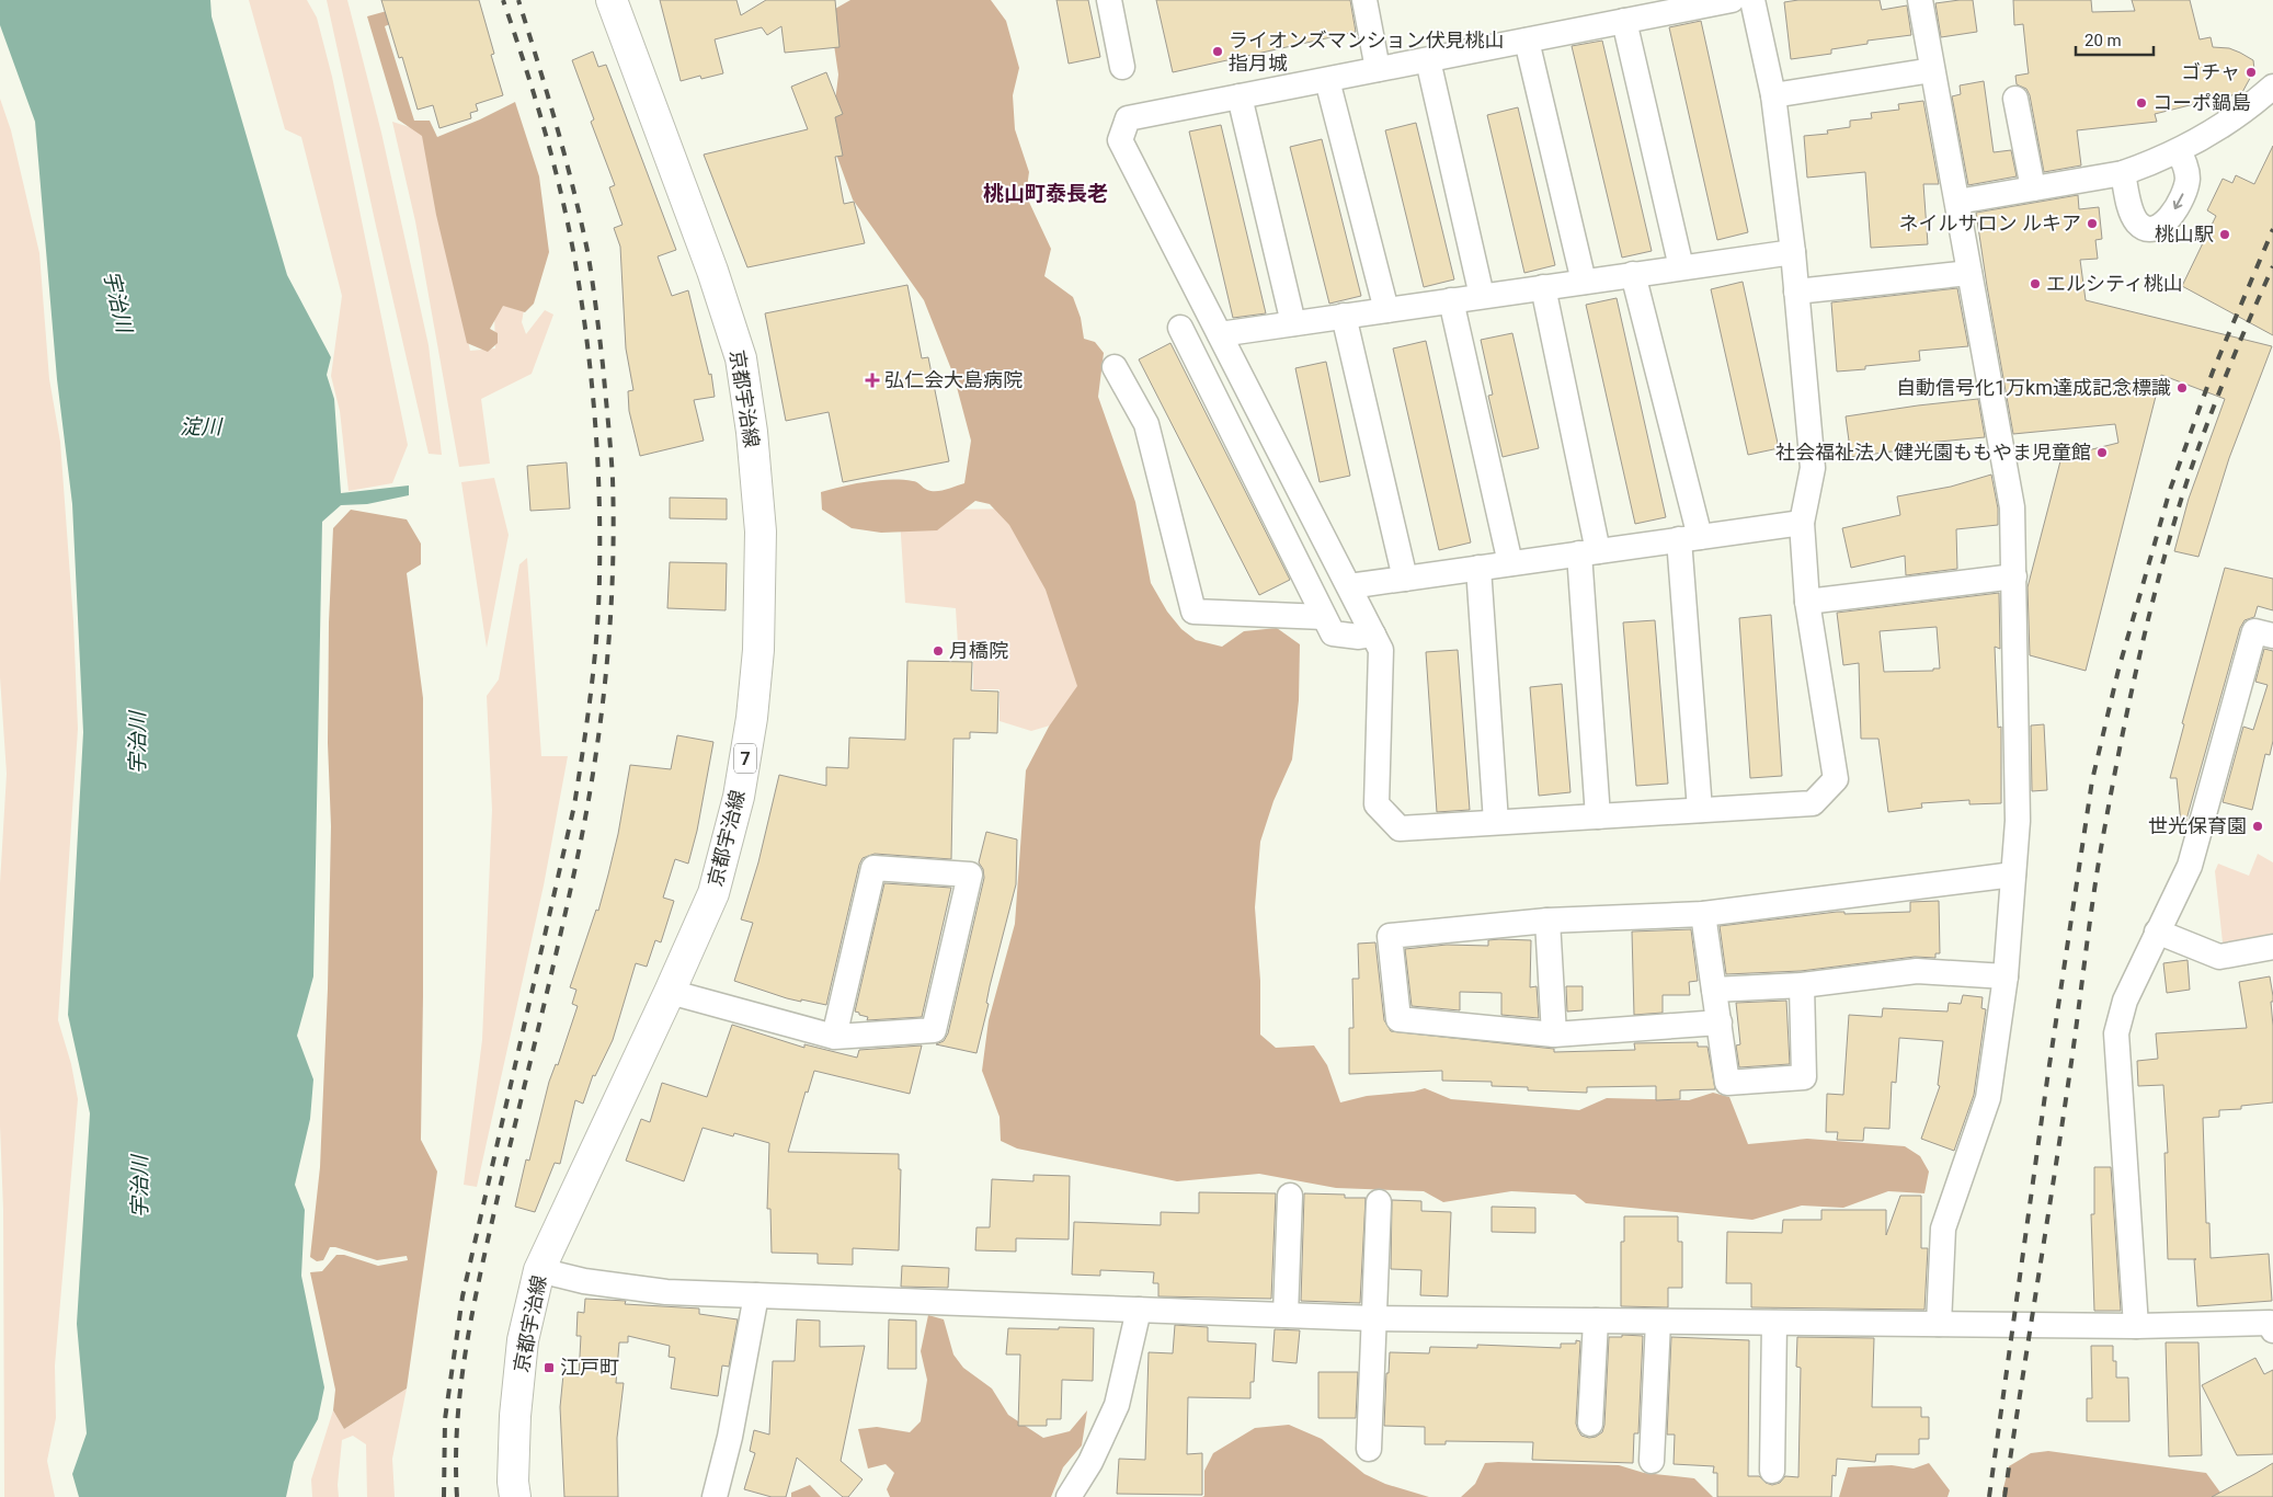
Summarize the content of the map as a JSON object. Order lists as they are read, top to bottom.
{
  "streets": {
    "main road": ["京都宇治線", "7"]
  },
  "districts": ["桃山町泰長老"],
  "water": ["宇治川", "淀川"],
  "places": {
    "other": [
      "ライオンズマンション伏見桃山 指月城",
      "ゴチャ",
      "コーポ鍋島",
      "ネイルサロン ルキア",
      "桃山駅",
      "エルシティ桃山",
      "自動信号化1万km達成記念標識",
      "社会福祉法人健光園ももやま児童館",
      "月橋院",
      "世光保育園"
    ],
    "health": ["弘仁会大島病院"],
    "transit": ["江戸町"]
  },
  "scale_bar": "20 m"
}
